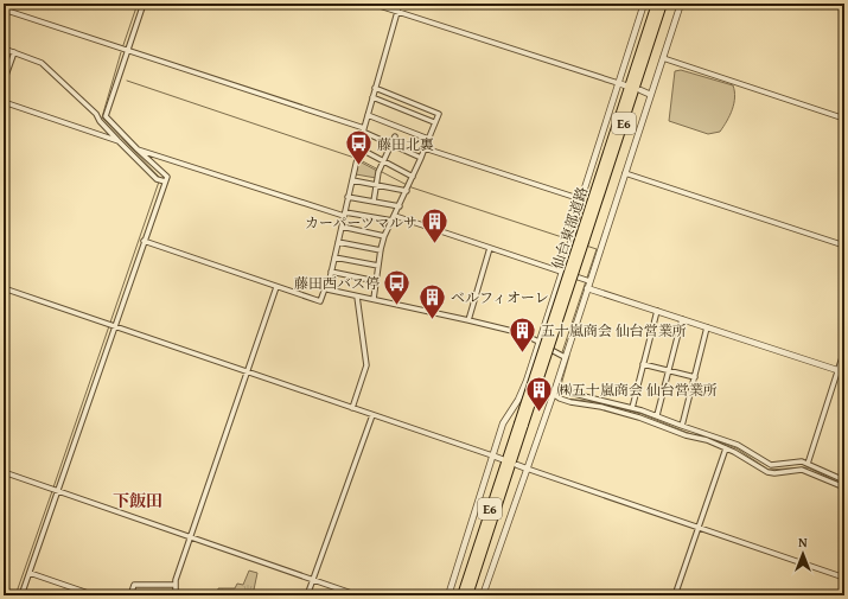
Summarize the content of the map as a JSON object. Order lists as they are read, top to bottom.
{
  "streets": {
    "highway": ["E6", "仙台東部道路"]
  },
  "districts": ["下飯田"],
  "places": {
    "bus stop": ["藤田北裏", "藤田西バス停"],
    "building": [
      "カーパーツマルサ",
      "ベルフィオーレ",
      "五十嵐商会 仙台営業所",
      "㈱五十嵐商会 仙台営業所"
    ]
  },
  "north": "top"
}
